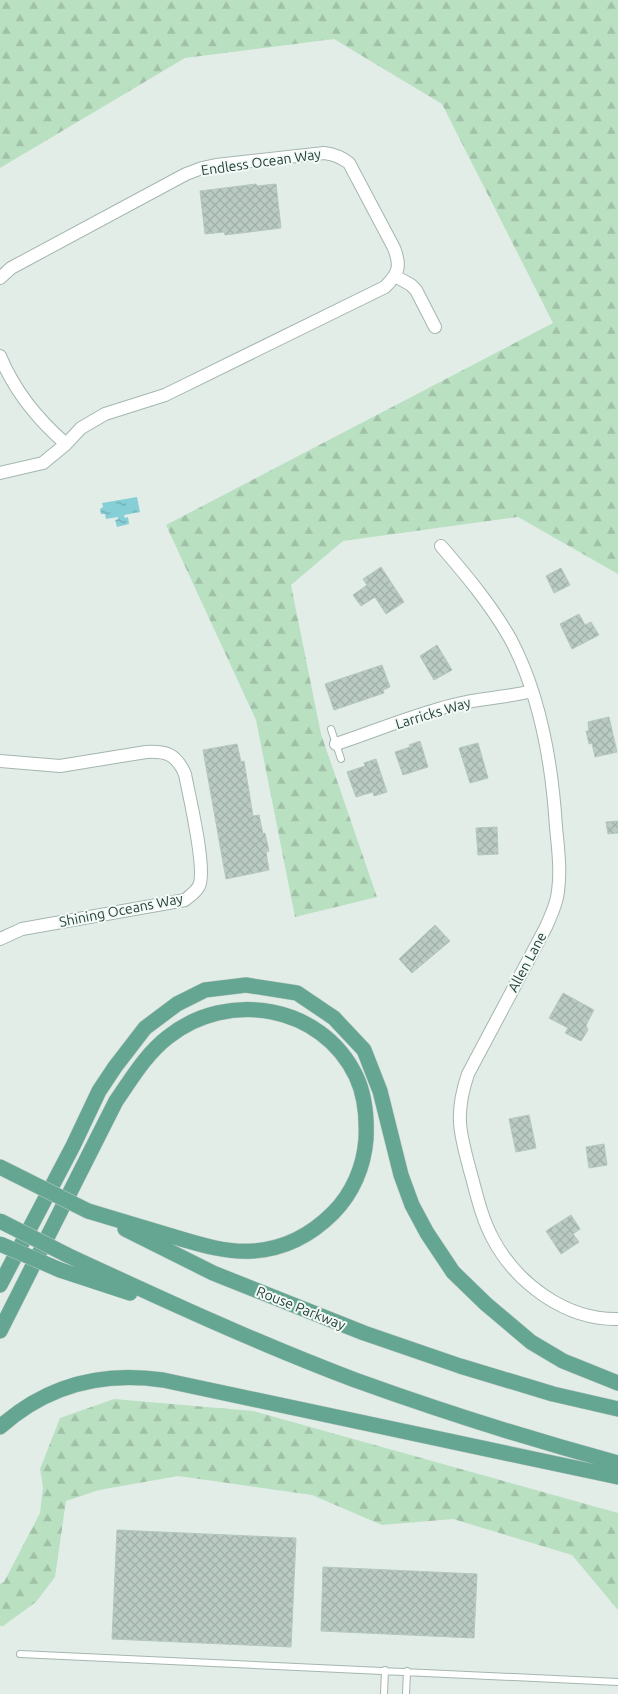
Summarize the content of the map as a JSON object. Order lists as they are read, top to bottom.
{
  "streets": {
    "main road": ["Rouse Parkway"],
    "street": [
      "Endless Ocean Way",
      "Larricks Way",
      "Shining Oceans Way",
      "Allen Lane"
    ]
  },
  "crossings": [
    ["Larricks Way", "Allen Lane"]
  ]
}
